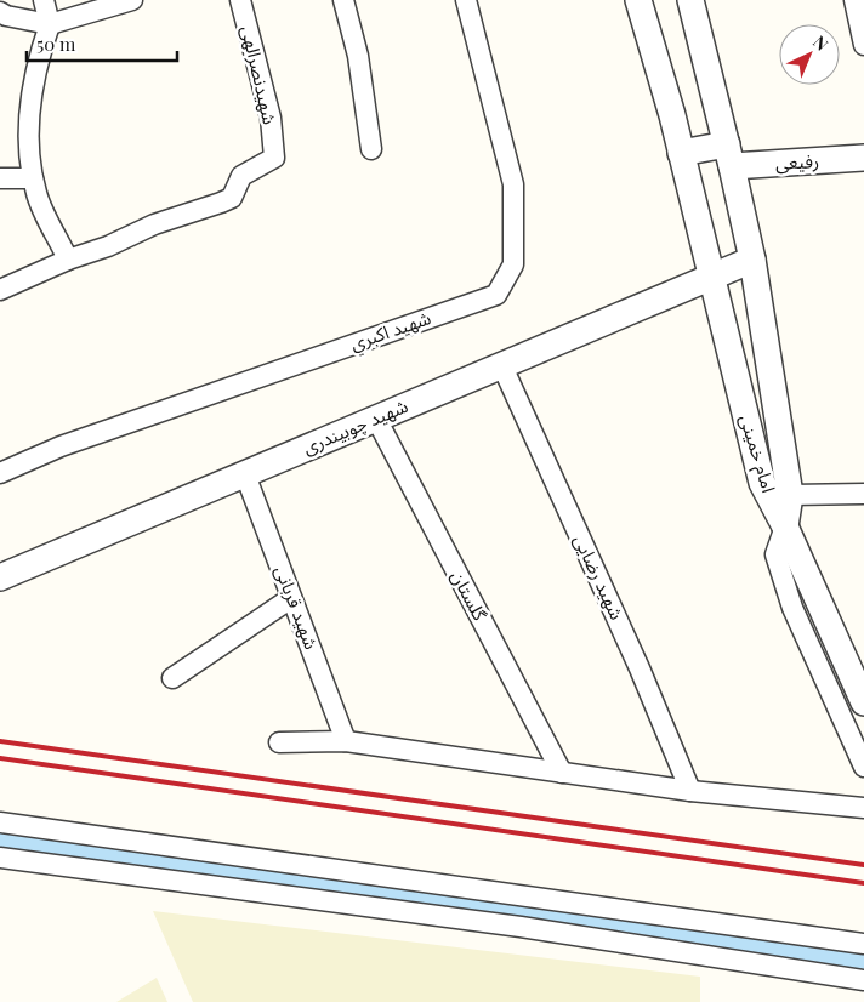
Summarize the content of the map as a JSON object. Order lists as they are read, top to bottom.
{
  "streets": {
    "street": [
      "شهیدنصرالهی",
      "رفیعی",
      "شهيد اکبري",
      "شهید چوبیندری",
      "امام خمینی",
      "شهید رضایی",
      "گلستان",
      "شهید قربانی"
    ]
  },
  "crossings": [
    ["رفیعی", "امام خمینی"],
    ["شهید چوبیندری", "امام خمینی"],
    ["شهید چوبیندری", "شهید رضایی"],
    ["شهید چوبیندری", "گلستان"],
    ["شهید چوبیندری", "شهید قربانی"]
  ],
  "scale_bar": "50 m",
  "north": "top right"
}
